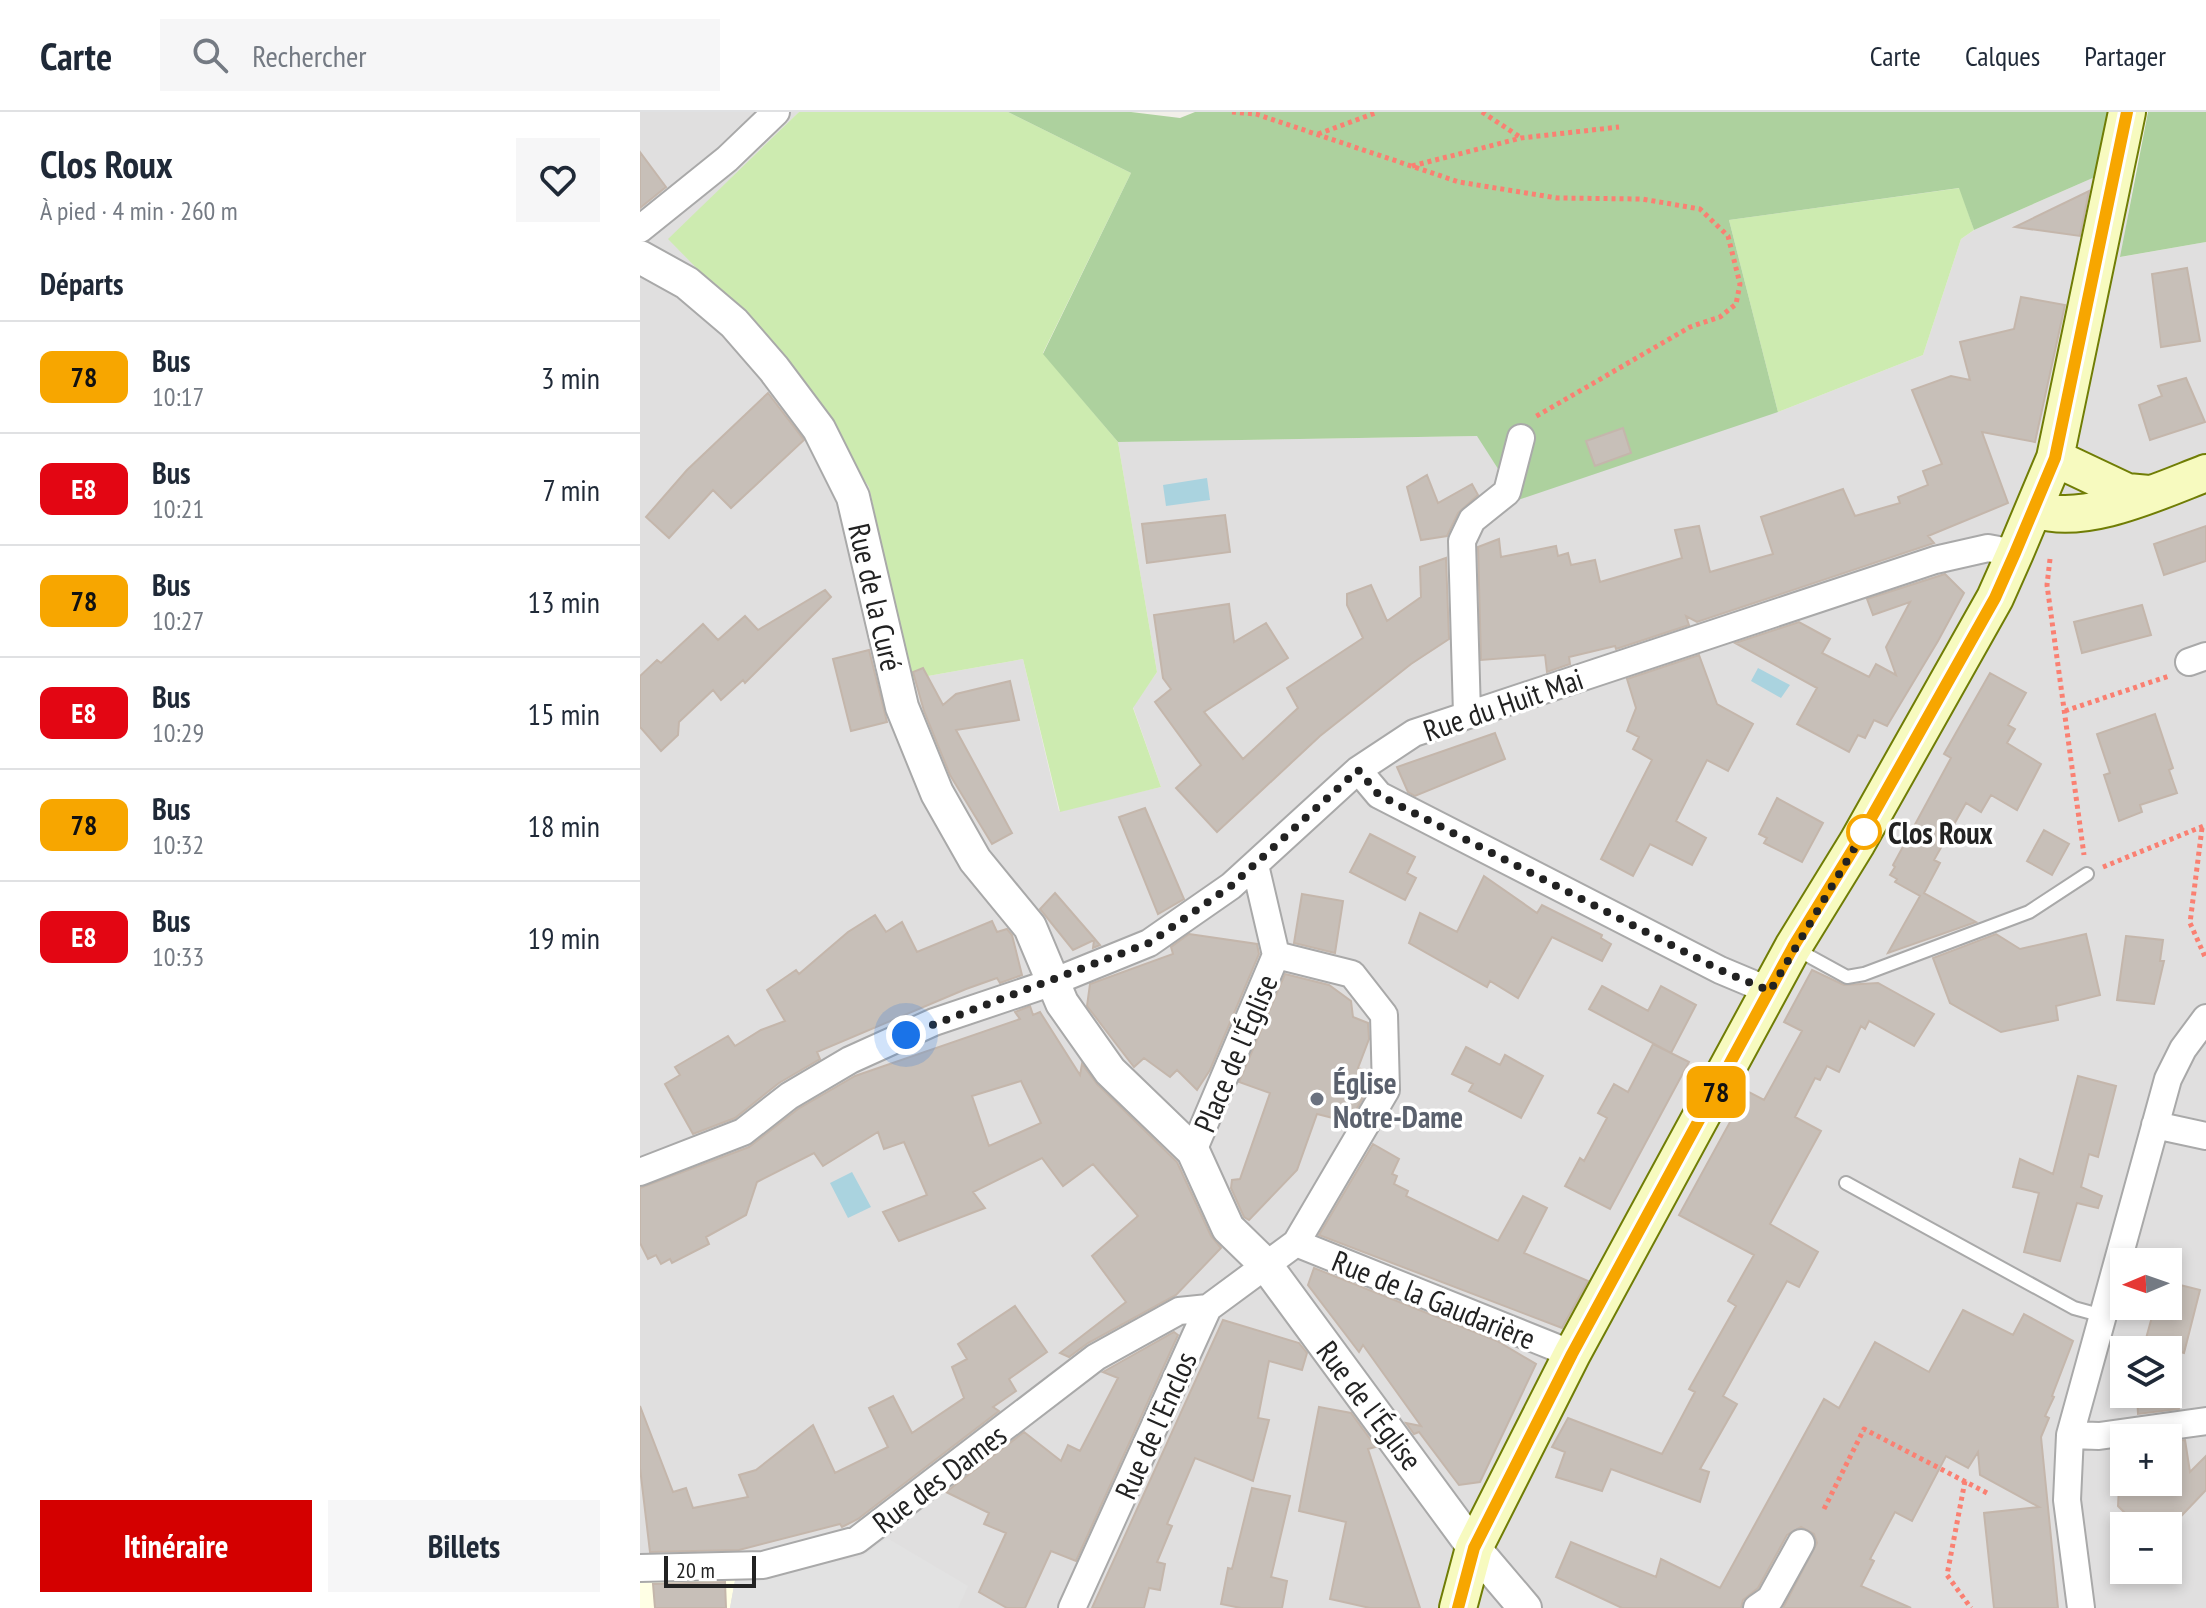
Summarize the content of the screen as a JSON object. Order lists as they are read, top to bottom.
{
  "streets": {
    "street": [
      "Rue de la Curé",
      "Rue du Huit Mai",
      "Place de l'Église",
      "Rue de la Gaudarière",
      "Rue de l'Église",
      "Rue de l'Enclos",
      "Rue des Dames"
    ]
  },
  "crossings": [
    ["Rue de la Curé", "Rue du Huit Mai"],
    ["Rue de la Curé", "Place de l'Église"],
    ["Rue du Huit Mai", "Place de l'Église"],
    ["Place de l'Église", "Rue de la Gaudarière"],
    ["Place de l'Église", "Rue de l'Église"],
    ["Place de l'Église", "Rue de l'Enclos"],
    ["Rue de l'Église", "Rue de l'Enclos"],
    ["Rue de l'Enclos", "Rue des Dames"]
  ],
  "places": ["Clos Roux", "Église Notre-Dame"],
  "lines": ["bus line 78"],
  "scale_bar": "20 m",
  "north": "left",
  "page": {
    "header": "Carte",
    "search": "Rechercher",
    "nav": ["Carte", "Calques", "Partager"],
    "heading": [
      ["Clos Roux", "À pied · 4 min · 260 m"],
      "Départs"
    ],
    "on_map": "78",
    "list": [
      {
        "mark": "78",
        "name": "Bus",
        "note": "10:17",
        "value": "3 min"
      },
      {
        "mark": "E8",
        "name": "Bus",
        "note": "10:21",
        "value": "7 min"
      },
      {
        "mark": "78",
        "name": "Bus",
        "note": "10:27",
        "value": "13 min"
      },
      {
        "mark": "E8",
        "name": "Bus",
        "note": "10:29",
        "value": "15 min"
      },
      {
        "mark": "78",
        "name": "Bus",
        "note": "10:32",
        "value": "18 min"
      },
      {
        "mark": "E8",
        "name": "Bus",
        "note": "10:33",
        "value": "19 min"
      }
    ],
    "map_buttons": ["+", "−"],
    "buttons": ["Itinéraire", "Billets"],
    "scale": "20 m"
  }
}
